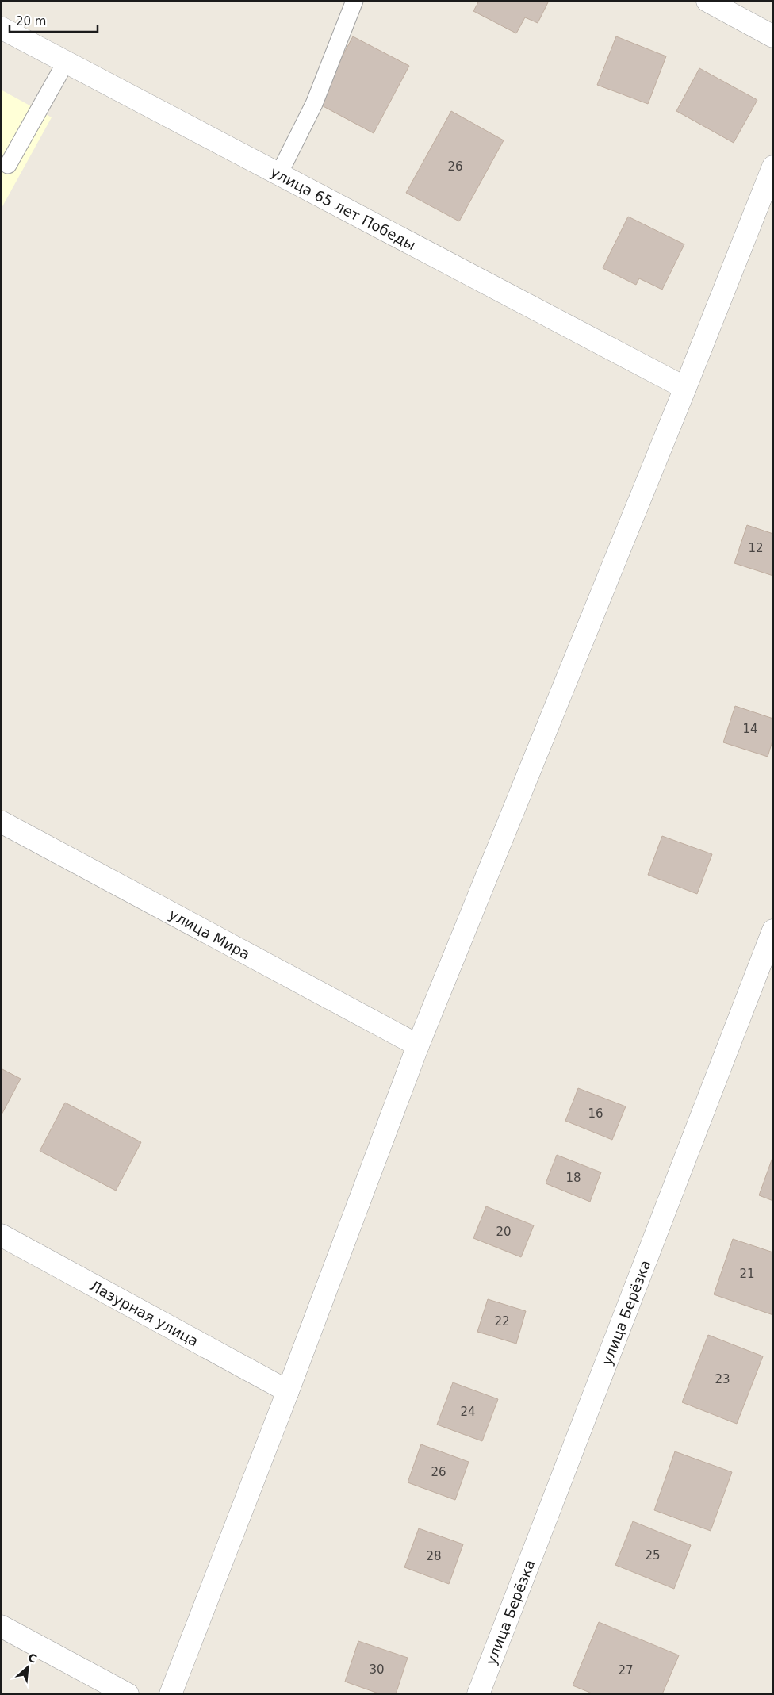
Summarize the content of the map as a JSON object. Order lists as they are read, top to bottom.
{
  "streets": {
    "street": [
      "улица 65 лет Победы",
      "улица Мира",
      "улица Берёзка",
      "Лазурная улица"
    ]
  },
  "house_numbers": [
    "26",
    "12",
    "14",
    "16",
    "18",
    "20",
    "21",
    "22",
    "23",
    "24",
    "26",
    "25",
    "28",
    "30",
    "27"
  ],
  "scale_bar": "20 m",
  "north": "top right"
}
